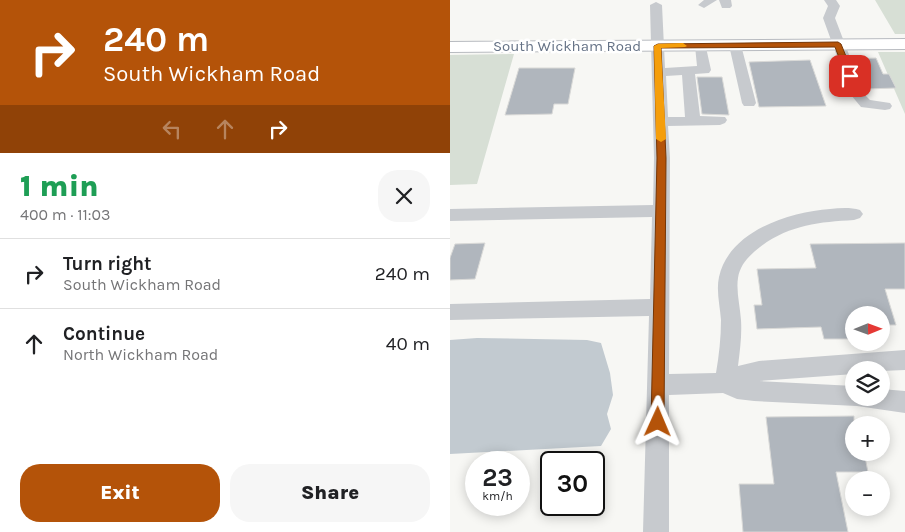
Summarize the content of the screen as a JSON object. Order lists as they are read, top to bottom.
{
  "streets": {
    "main road": ["South Wickham Road"]
  },
  "north": "right",
  "page": {
    "turn": ["240 m", "South Wickham Road"],
    "heading": ["1 min", "400 m · 11:03"],
    "list": [
      {
        "name": "Turn right",
        "note": "South Wickham Road",
        "value": "240 m"
      },
      {
        "name": "Continue",
        "note": "North Wickham Road",
        "value": "40 m"
      }
    ],
    "map_buttons": ["+", "−"],
    "speed": "23 km/h",
    "limit": "30",
    "buttons": ["Exit", "Share"]
  }
}
